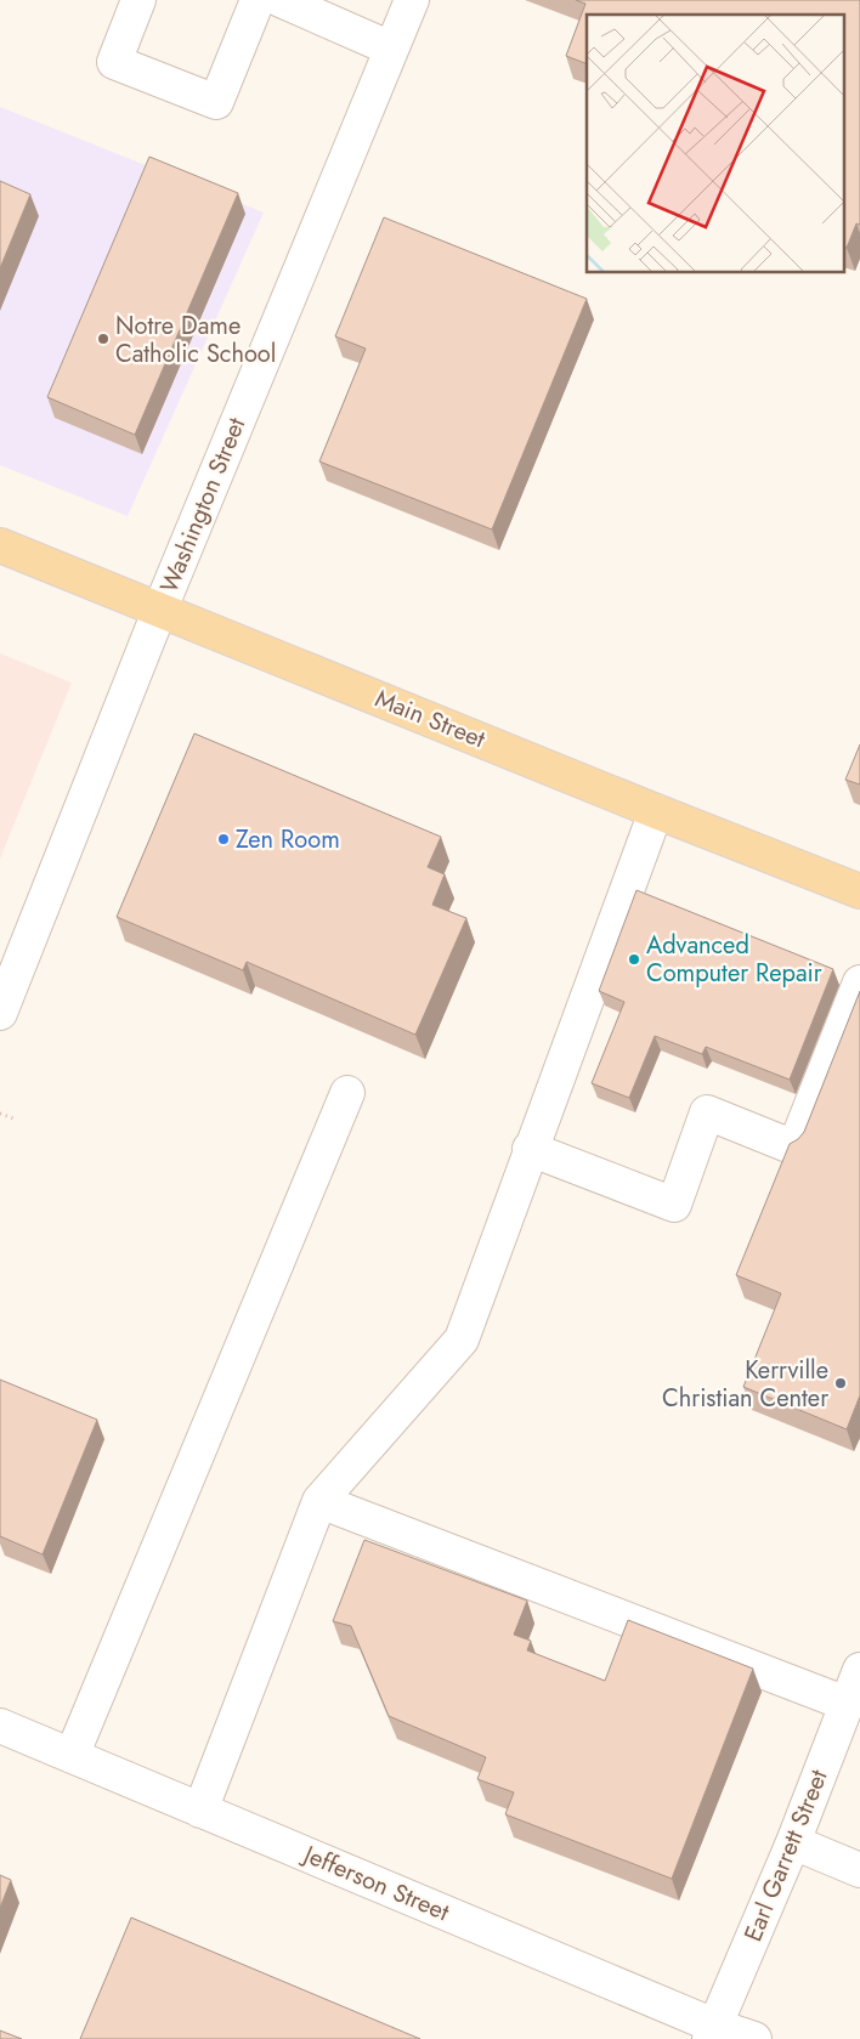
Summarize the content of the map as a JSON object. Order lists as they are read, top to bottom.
{
  "streets": {
    "main road": ["Main Street"],
    "street": ["Washington Street", "Earl Garrett Street", "Jefferson Street"]
  },
  "crossings": [
    ["Washington Street", "Main Street"],
    ["Earl Garrett Street", "Jefferson Street"]
  ],
  "places": [
    "Notre Dame Catholic School",
    "Zen Room",
    "Advanced Computer Repair",
    "Kerrville Christian Center"
  ]
}
